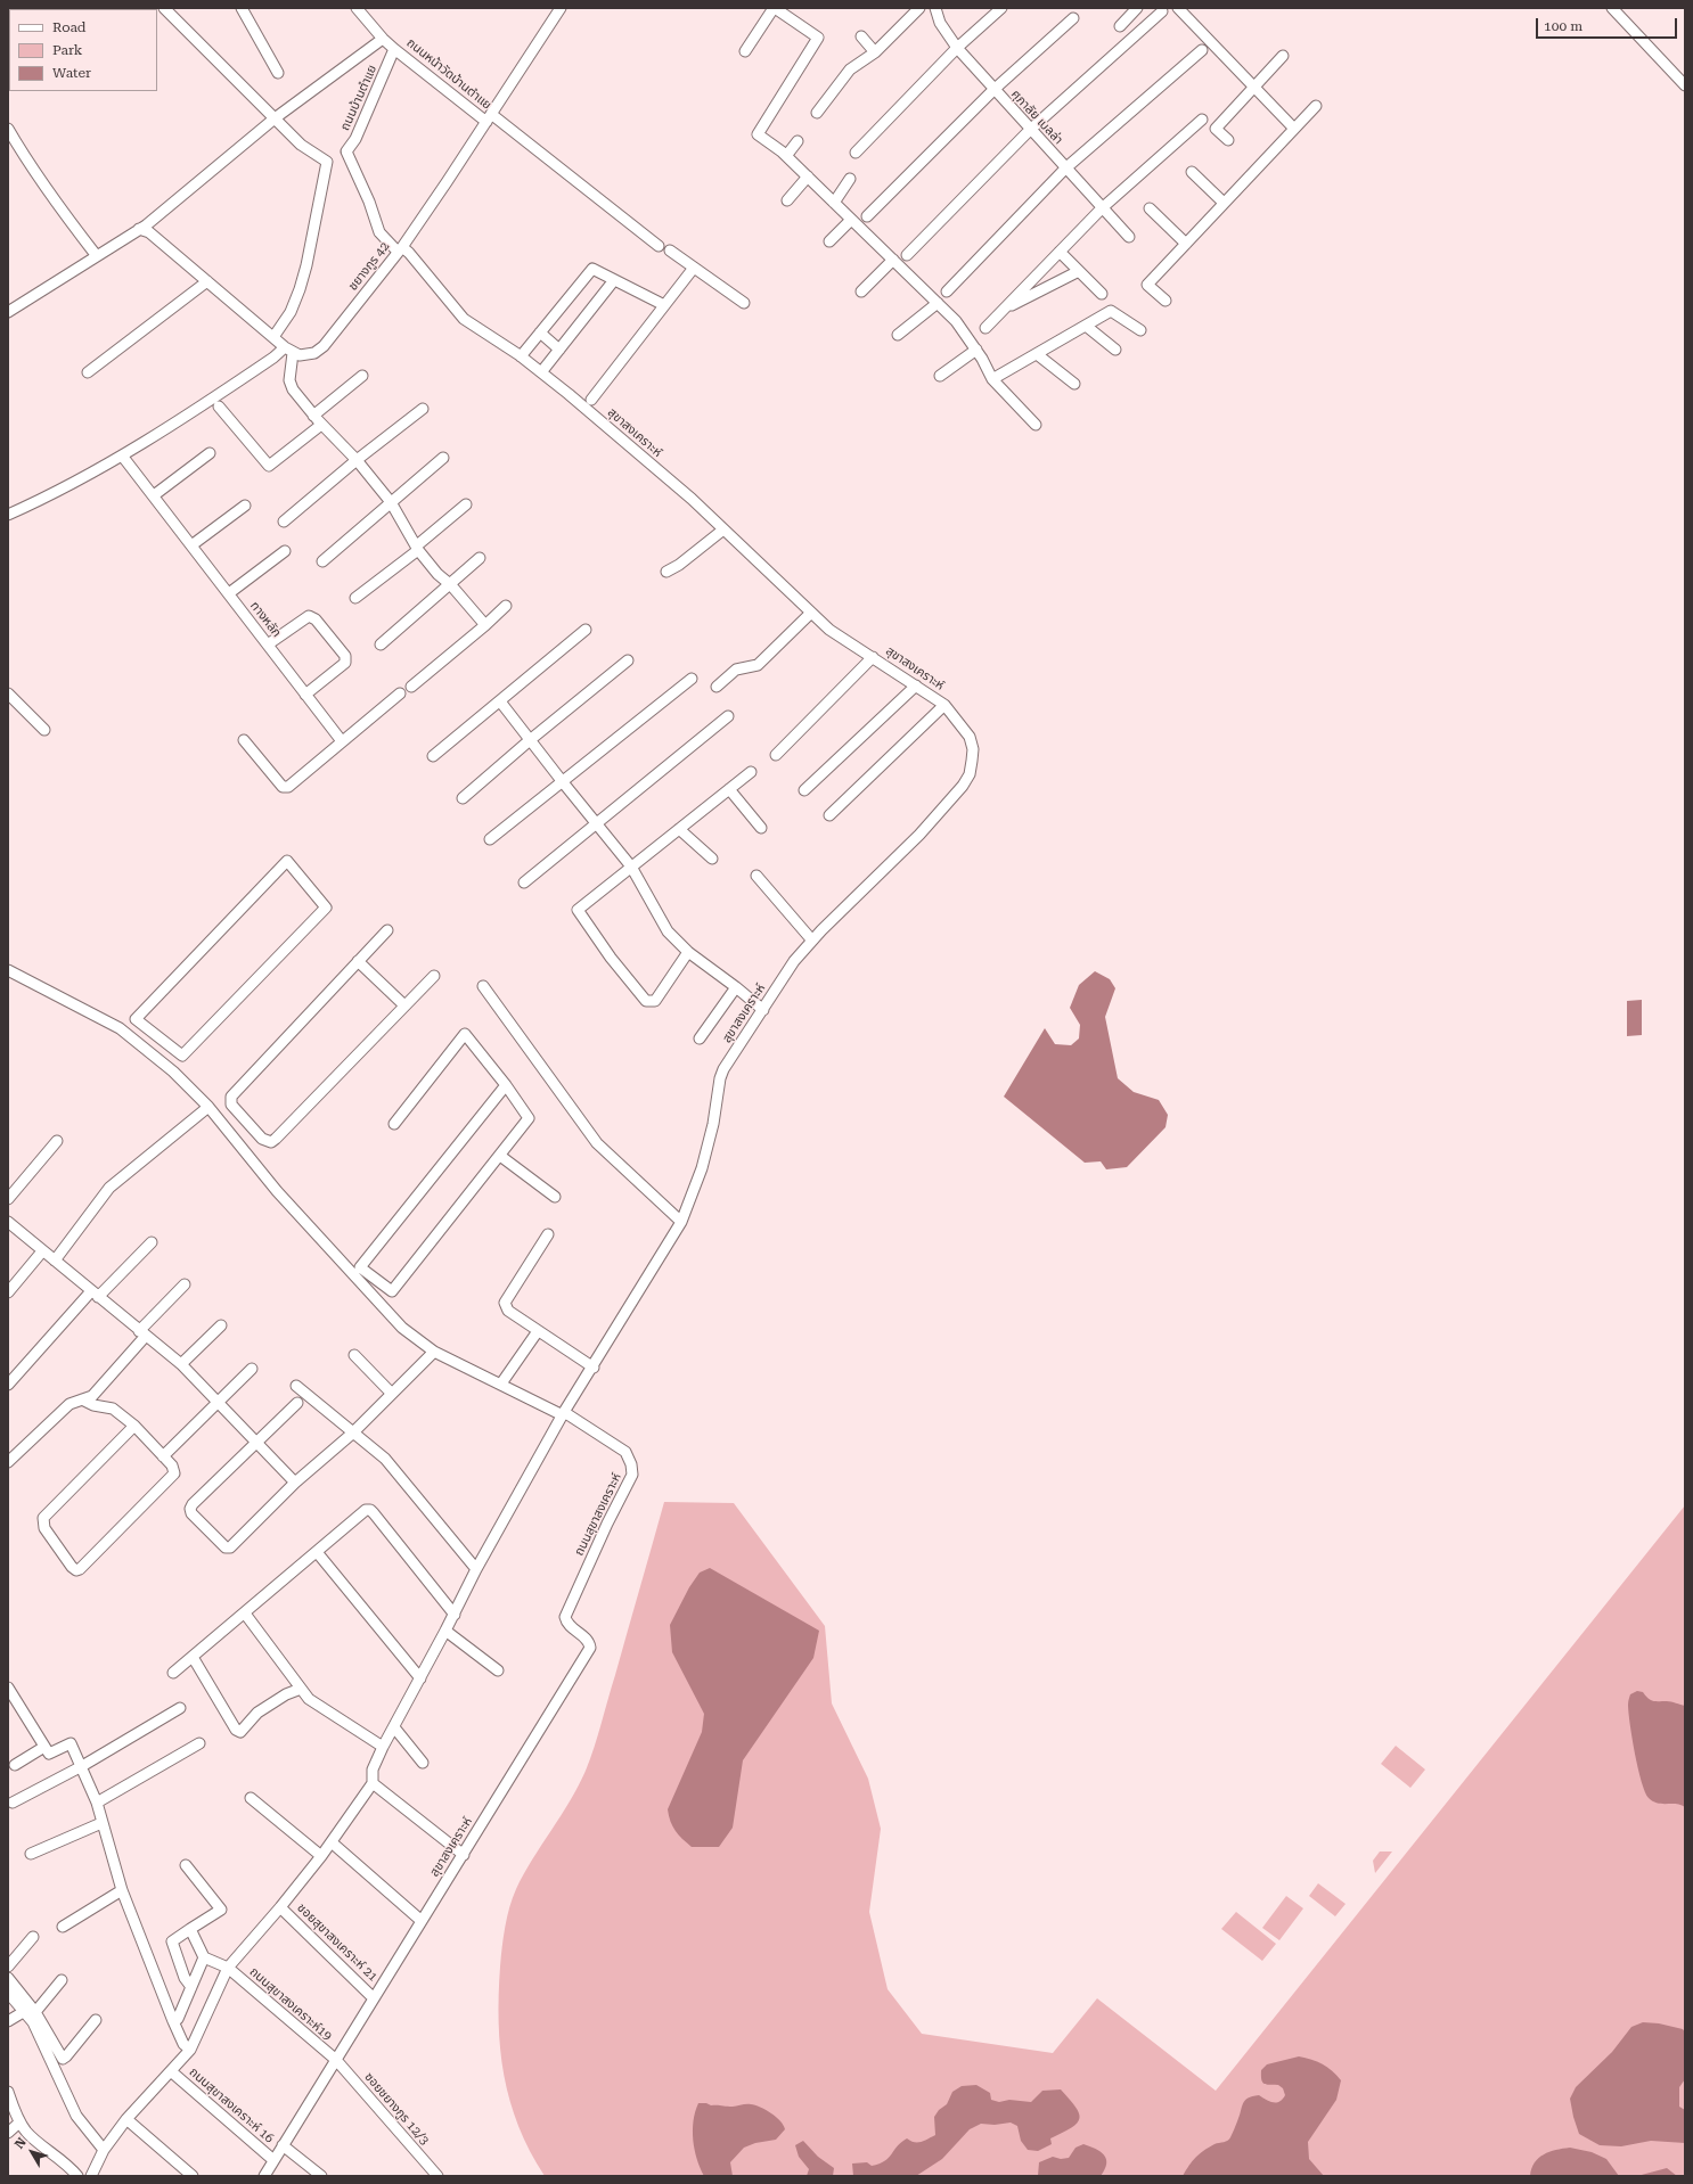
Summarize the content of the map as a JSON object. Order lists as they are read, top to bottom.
{
  "streets": {
    "street": [
      "ถนนหน้าวัดบ้านตำแย",
      "ถนนบ้านตำแย",
      "ศุภาลัย เบลล่า",
      "ชยางกูร 42",
      "สุขาสงเคราะห์",
      "ทางหลัก",
      "ถนนสุขาสงเคราะห์",
      "ชอยสุขาสงเคราะห์ 21",
      "ถนนสุขาสงเคราะห์19",
      "ถนนสุขาสงเคราะห์ 16",
      "ซอยชยางกูร 12/3"
    ]
  },
  "crossings": [
    ["ถนนหน้าวัดบ้านตำแย", "ถนนบ้านตำแย"],
    ["ถนนหน้าวัดบ้านตำแย", "ชยางกูร 42"],
    ["ถนนบ้านตำแย", "ชยางกูร 42"],
    ["ถนนบ้านตำแย", "สุขาสงเคราะห์"],
    ["ชยางกูร 42", "สุขาสงเคราะห์"],
    ["สุขาสงเคราะห์", "ถนนสุขาสงเคราะห์"],
    ["สุขาสงเคราะห์", "ชอยสุขาสงเคราะห์ 21"],
    ["สุขาสงเคราะห์", "ถนนสุขาสงเคราะห์19"],
    ["สุขาสงเคราะห์", "ซอยชยางกูร 12/3"],
    ["ถนนสุขาสงเคราะห์19", "ซอยชยางกูร 12/3"]
  ],
  "legend": ["Road", "Park", "Water"],
  "scale_bar": "100 m",
  "north": "top left"
}
